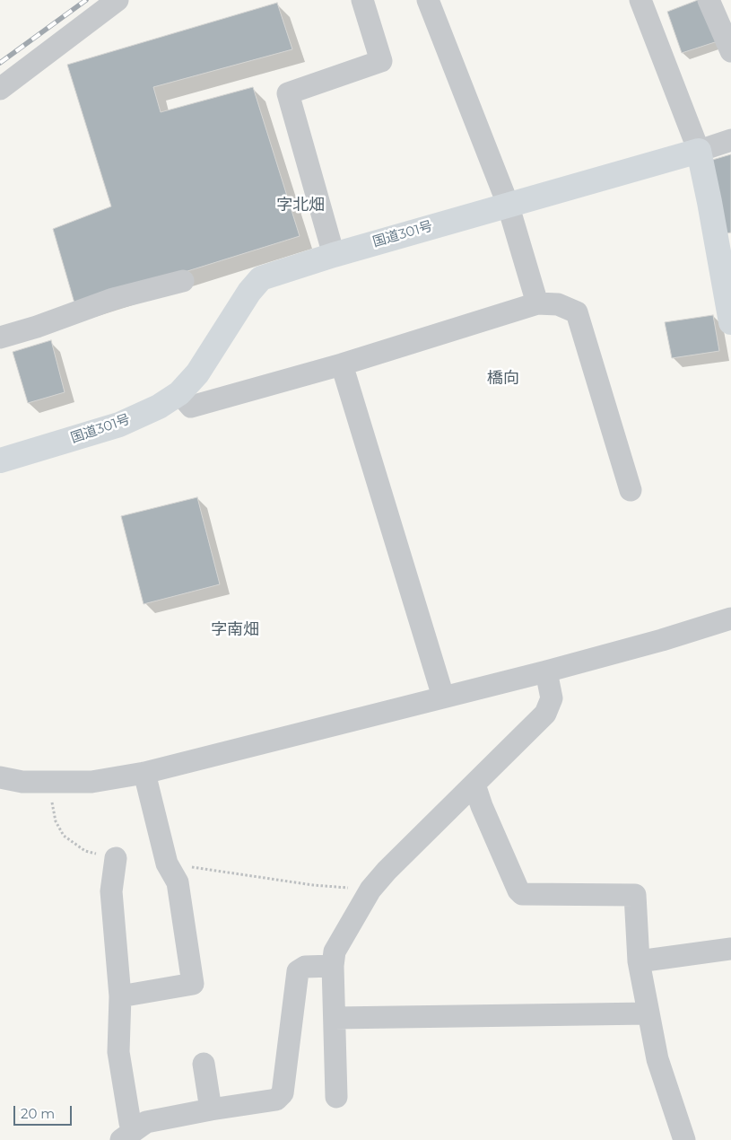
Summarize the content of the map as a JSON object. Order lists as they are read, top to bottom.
{
  "streets": {
    "highway": ["国道301号"]
  },
  "districts": ["字北畑", "橋向", "字南畑"],
  "scale_bar": "20 m"
}
